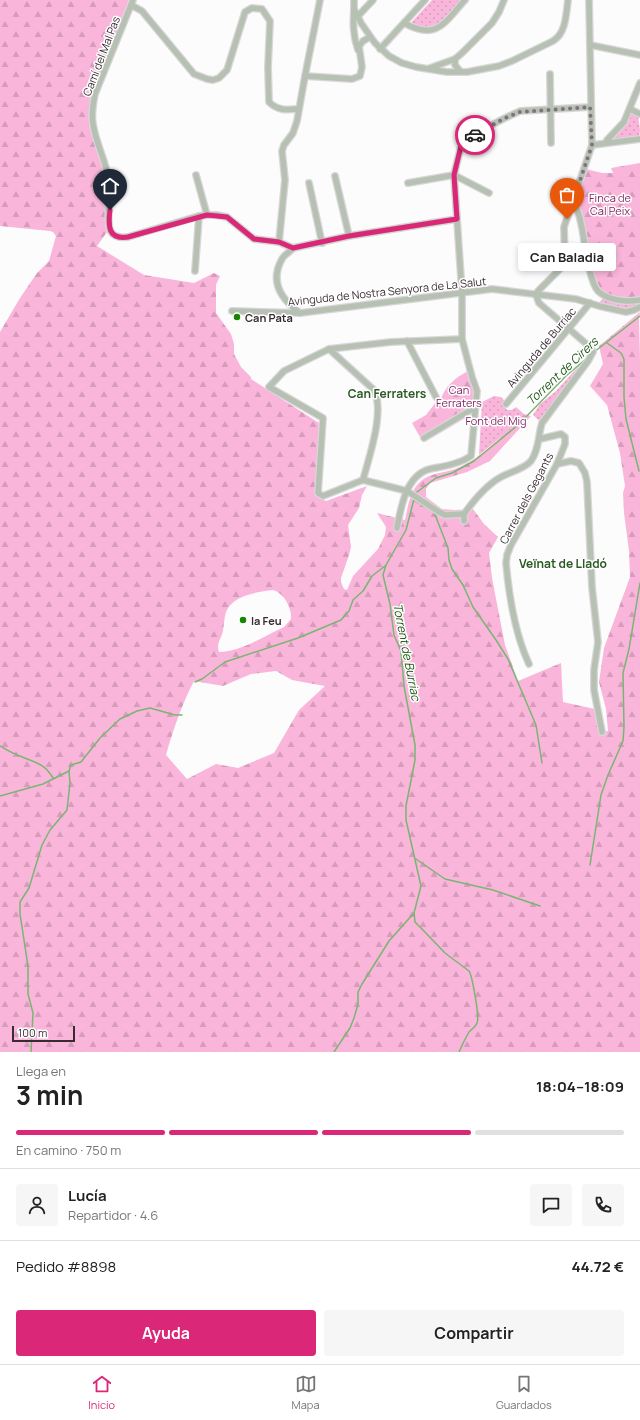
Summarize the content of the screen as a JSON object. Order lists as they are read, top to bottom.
{
  "streets": {
    "street": [
      "Camí del Mal Pas",
      "Avinguda de Nostra Senyora de La Salut",
      "Avinguda de Burriac",
      "Carrer dels Gegants"
    ]
  },
  "crossings": [
    ["Avinguda de Nostra Senyora de La Salut", "Avinguda de Burriac"]
  ],
  "districts": ["Can Ferraters", "Veïnat de Lladó"],
  "water": ["Torrent de Cirers", "Torrent de Burriac"],
  "parks": ["Finca de Cal Peix", "Can Ferraters", "Font del Mig"],
  "places": ["Can Baladia", "Can Pata", "la Feu"],
  "scale_bar": "100 m",
  "page": {
    "bubble": "Can Baladia",
    "scale": "100 m",
    "heading": ["3 min", "Llega en", "18:04–18:09"],
    "panel": [
      "Lucía",
      "Repartidor · 4.6",
      "Pedido #8898",
      "44.72 €"
    ],
    "bar": "En camino · 750 m",
    "buttons": ["Ayuda", "Compartir"],
    "tabs": ["Inicio", "Mapa", "Guardados"]
  }
}
